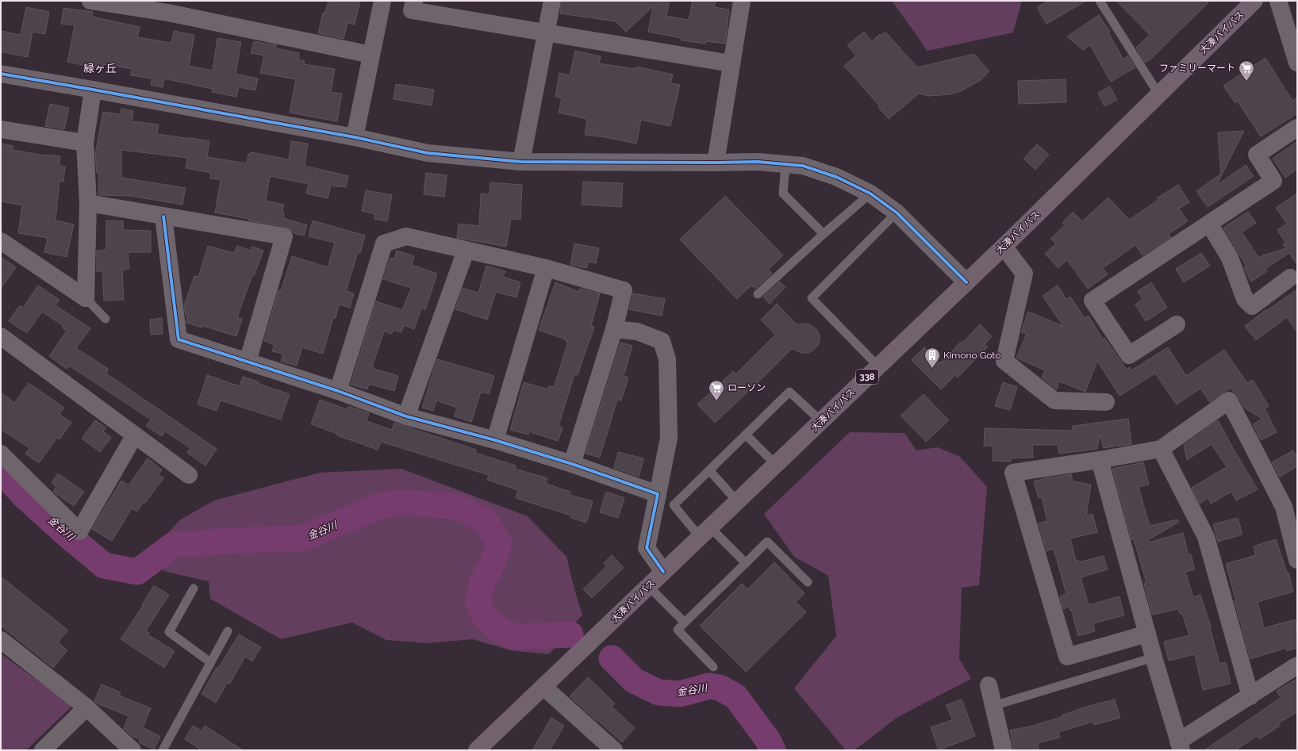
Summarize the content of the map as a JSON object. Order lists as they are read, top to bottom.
{
  "streets": {
    "highway": ["大湊バイパス", "338"]
  },
  "districts": ["緑ヶ丘"],
  "water": ["金谷川"],
  "places": {
    "supermarket": ["ファミリーマート", "ローソン"],
    "building": ["Kimono Goto"]
  }
}
